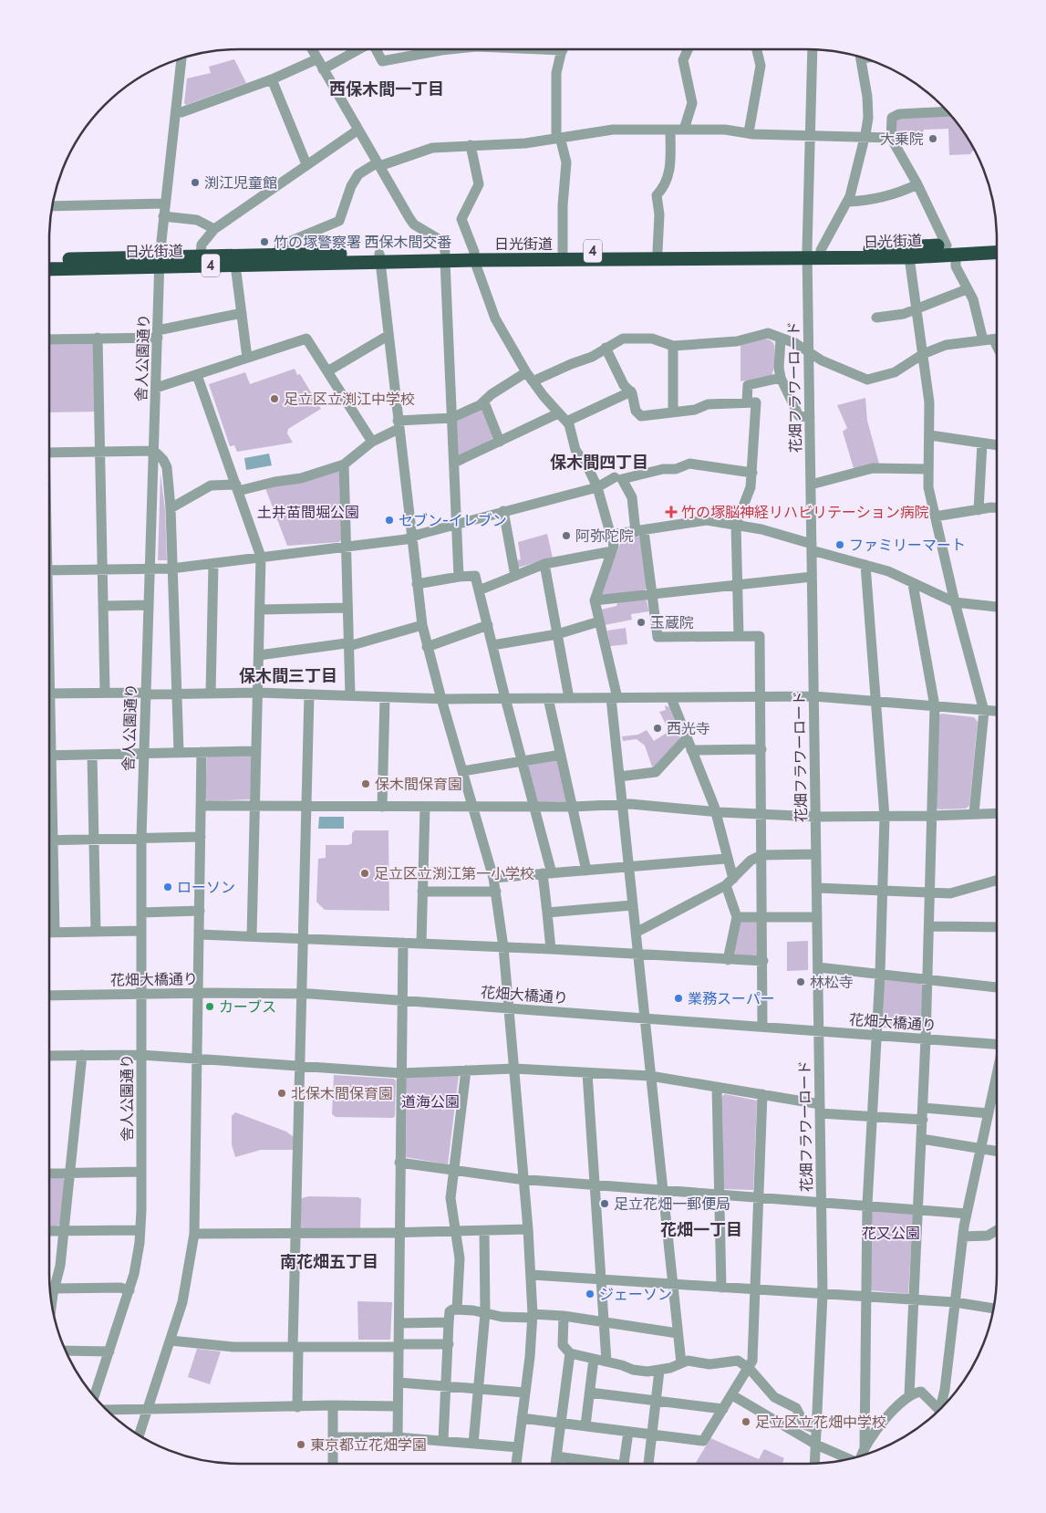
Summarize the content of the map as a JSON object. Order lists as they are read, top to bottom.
{
  "streets": {
    "highway": ["日光街道", "4"],
    "street": ["舎人公園通り", "花畑フラワーロード", "花畑大橋通り"]
  },
  "crossings": [
    ["日光街道", "4"],
    ["日光街道", "舎人公園通り"],
    ["日光街道", "花畑フラワーロード"],
    ["舎人公園通り", "花畑大橋通り"],
    ["花畑フラワーロード", "花畑大橋通り"]
  ],
  "districts": [
    "西保木間一丁目",
    "保木間四丁目",
    "保木間三丁目",
    "花畑一丁目",
    "南花畑五丁目"
  ],
  "parks": ["土井苗間堀公園", "道海公園", "花又公園"],
  "places": {
    "other": [
      "大乗院",
      "渕江児童館",
      "竹の塚警察署 西保木間交番",
      "足立区立渕江中学校",
      "セブン-イレブン",
      "阿弥陀院",
      "ファミリーマート",
      "玉蔵院",
      "西光寺",
      "保木間保育園",
      "足立区立渕江第一小学校",
      "ローソン",
      "林松寺",
      "業務スーパー",
      "カーブス",
      "北保木間保育園",
      "足立花畑一郵便局",
      "ジェーソン",
      "足立区立花畑中学校",
      "東京都立花畑学園"
    ],
    "health": ["竹の塚脳神経リハビリテーション病院"]
  }
}
